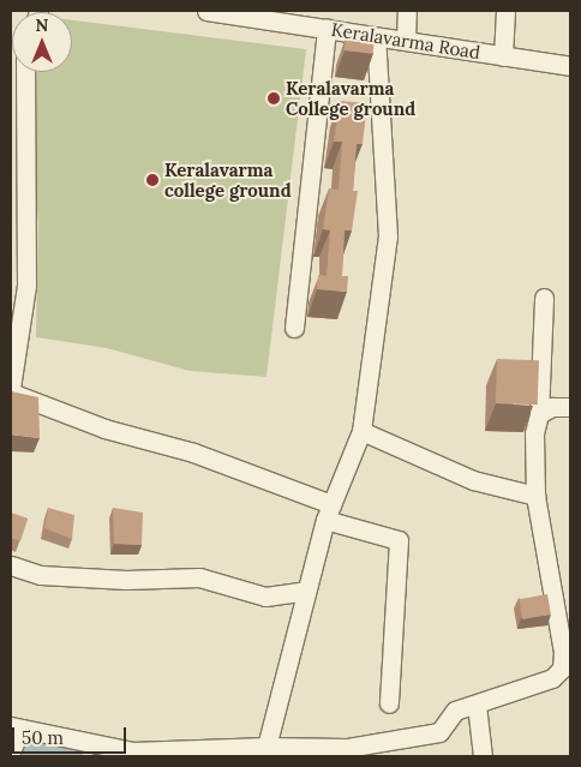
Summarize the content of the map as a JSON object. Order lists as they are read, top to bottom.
{
  "streets": {
    "street": ["Keralavarma Road"]
  },
  "places": ["Keralavarma College ground", "Keralavarma college ground"],
  "scale_bar": "50 m",
  "north": "top"
}
